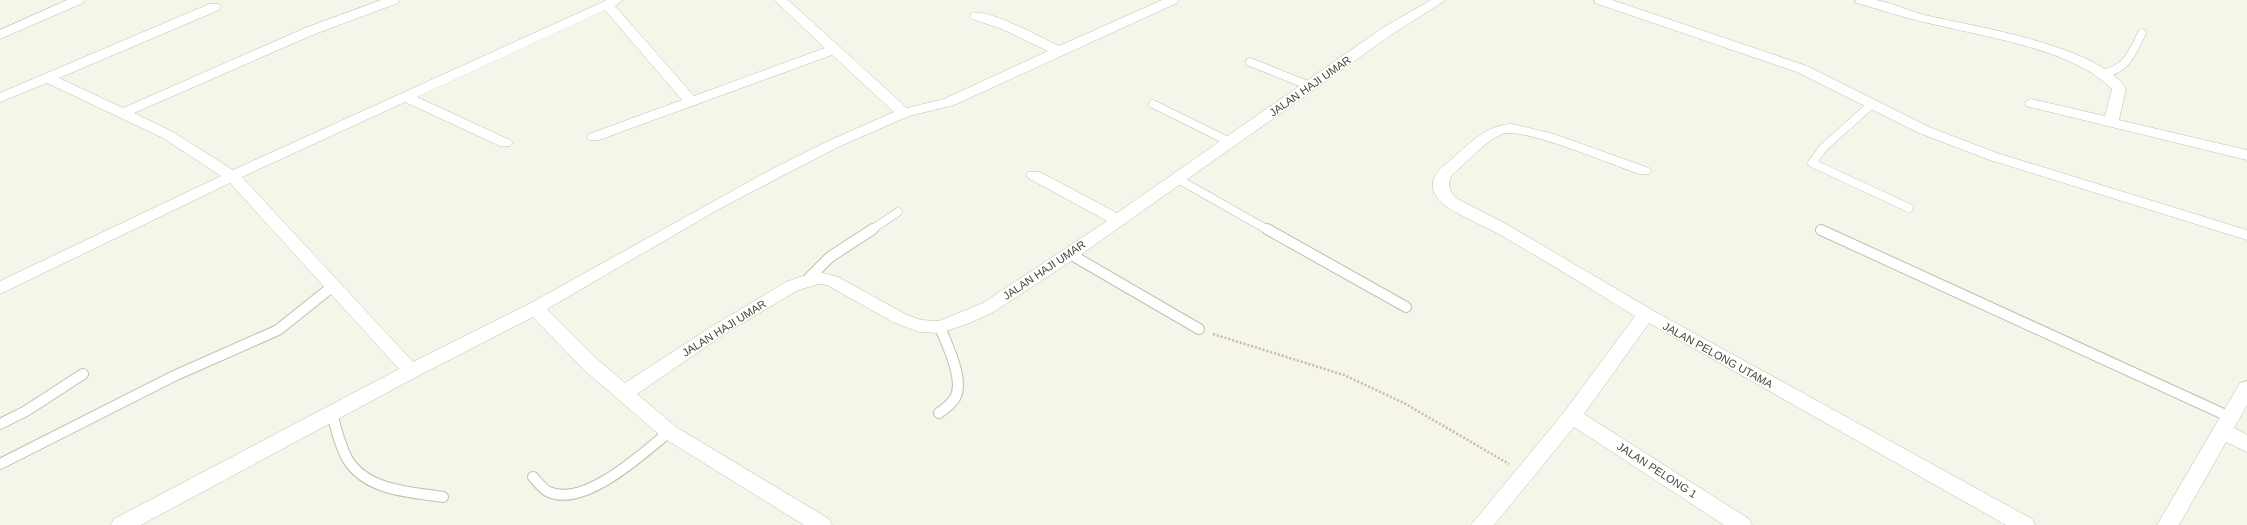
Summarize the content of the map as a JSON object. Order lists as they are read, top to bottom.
{
  "streets": {
    "street": ["JALAN HAJI UMAR", "JALAN PELONG UTAMA", "JALAN PELONG 1"]
  }
}
